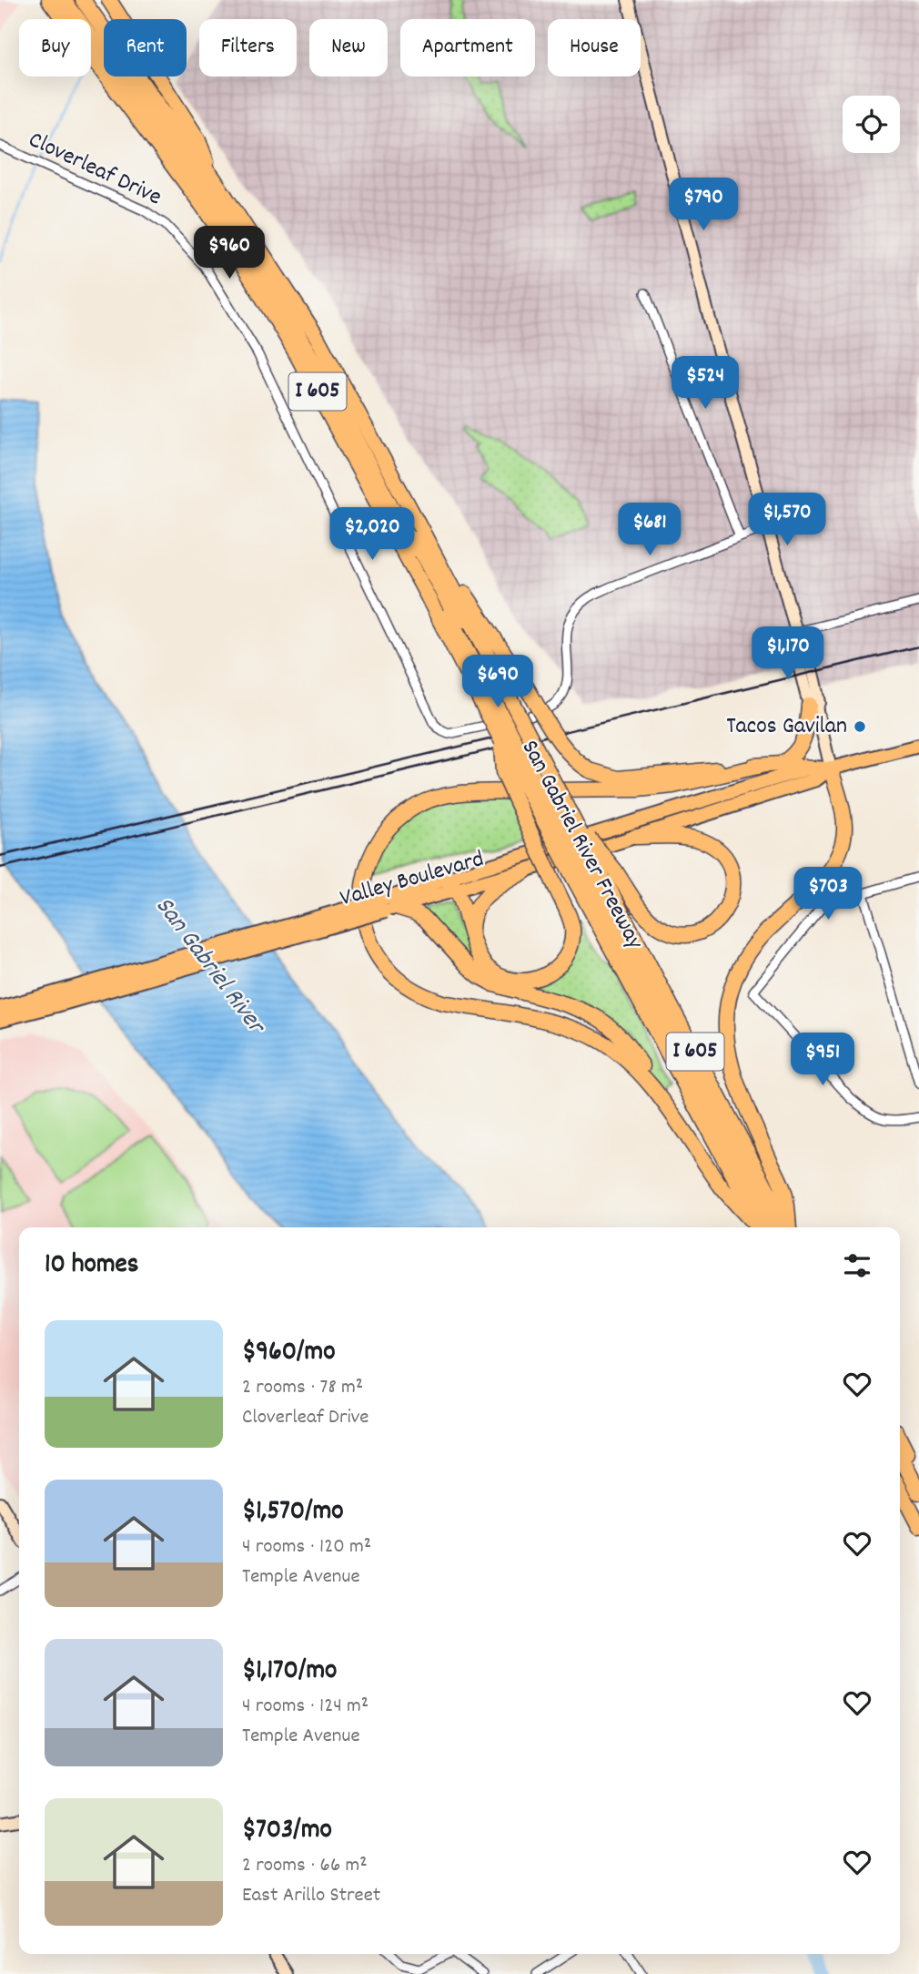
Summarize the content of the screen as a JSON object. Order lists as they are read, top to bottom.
{
  "streets": {
    "highway": ["I 605", "San Gabriel River Freeway"],
    "main road": ["Valley Boulevard"],
    "street": ["Cloverleaf Drive"]
  },
  "water": ["San Gabriel River"],
  "places": ["Tacos Gavilan"],
  "page": {
    "chip": [
      "Buy",
      "Rent",
      "Filters",
      "New",
      "Apartment",
      "House"
    ],
    "price": [
      "$790",
      "$960",
      "$524",
      "$1,570",
      "$681",
      "$2,020",
      "$1,170",
      "$690",
      "$703",
      "$951"
    ],
    "heading": "10 homes",
    "list": [
      {
        "name": "$960/mo",
        "note": "2 rooms · 78 m² · Cloverleaf Drive"
      },
      {
        "name": "$1,570/mo",
        "note": "4 rooms · 120 m² · Temple Avenue"
      },
      {
        "name": "$1,170/mo",
        "note": "4 rooms · 124 m² · Temple Avenue"
      },
      {
        "name": "$703/mo",
        "note": "2 rooms · 66 m² · East Arillo Street"
      }
    ]
  }
}
